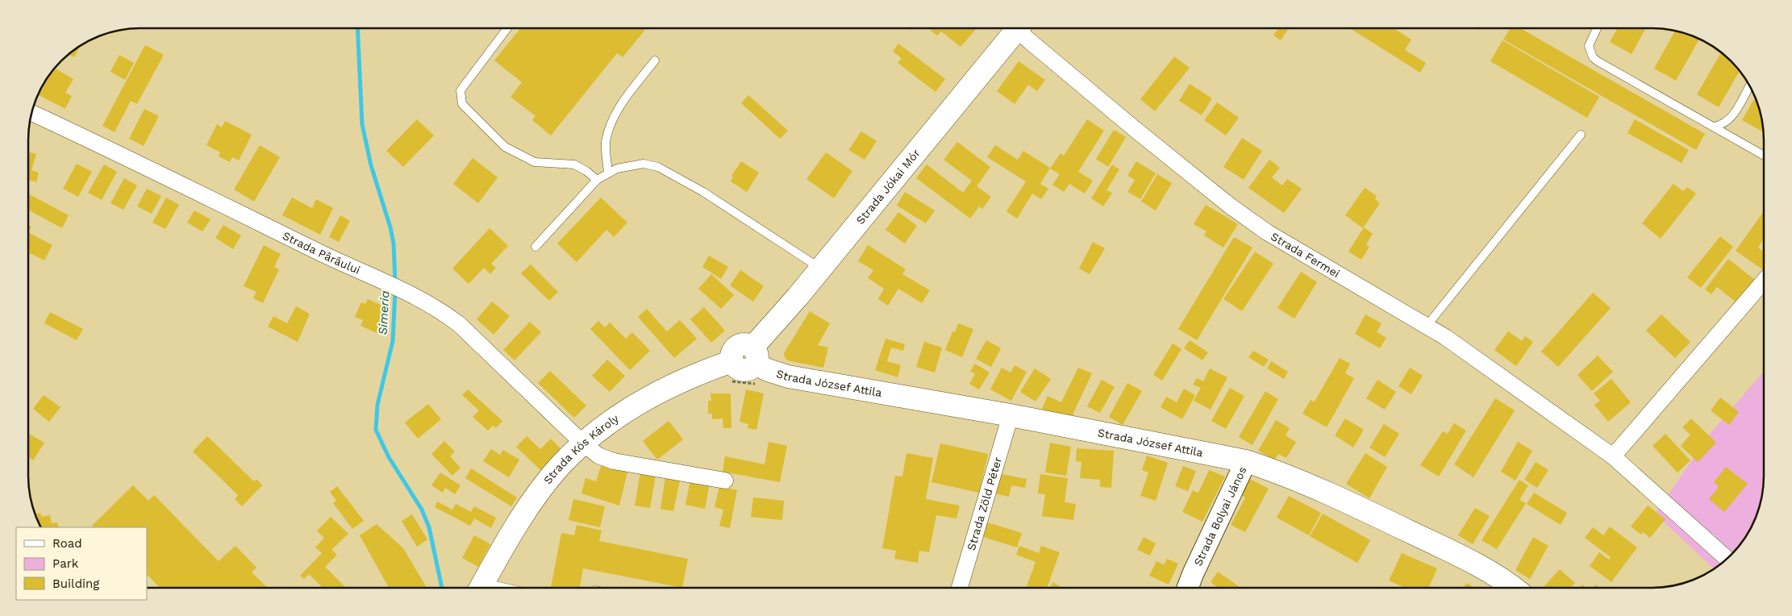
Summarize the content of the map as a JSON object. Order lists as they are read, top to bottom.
{
  "streets": {
    "main road": ["Strada Jókai Mór", "Strada József Attila", "Strada Kós Károly"],
    "street": [
      "Strada Pârâului",
      "Strada Fermei",
      "Strada Zöld Péter",
      "Strada Bolyai János"
    ]
  },
  "crossings": [
    ["Strada Jókai Mór", "Strada József Attila"],
    ["Strada Pârâului", "Strada Kós Károly"],
    ["Strada József Attila", "Strada Zöld Péter"],
    ["Strada József Attila", "Strada Bolyai János"]
  ],
  "water": ["Simeria"],
  "legend": ["Road", "Park", "Building"]
}
